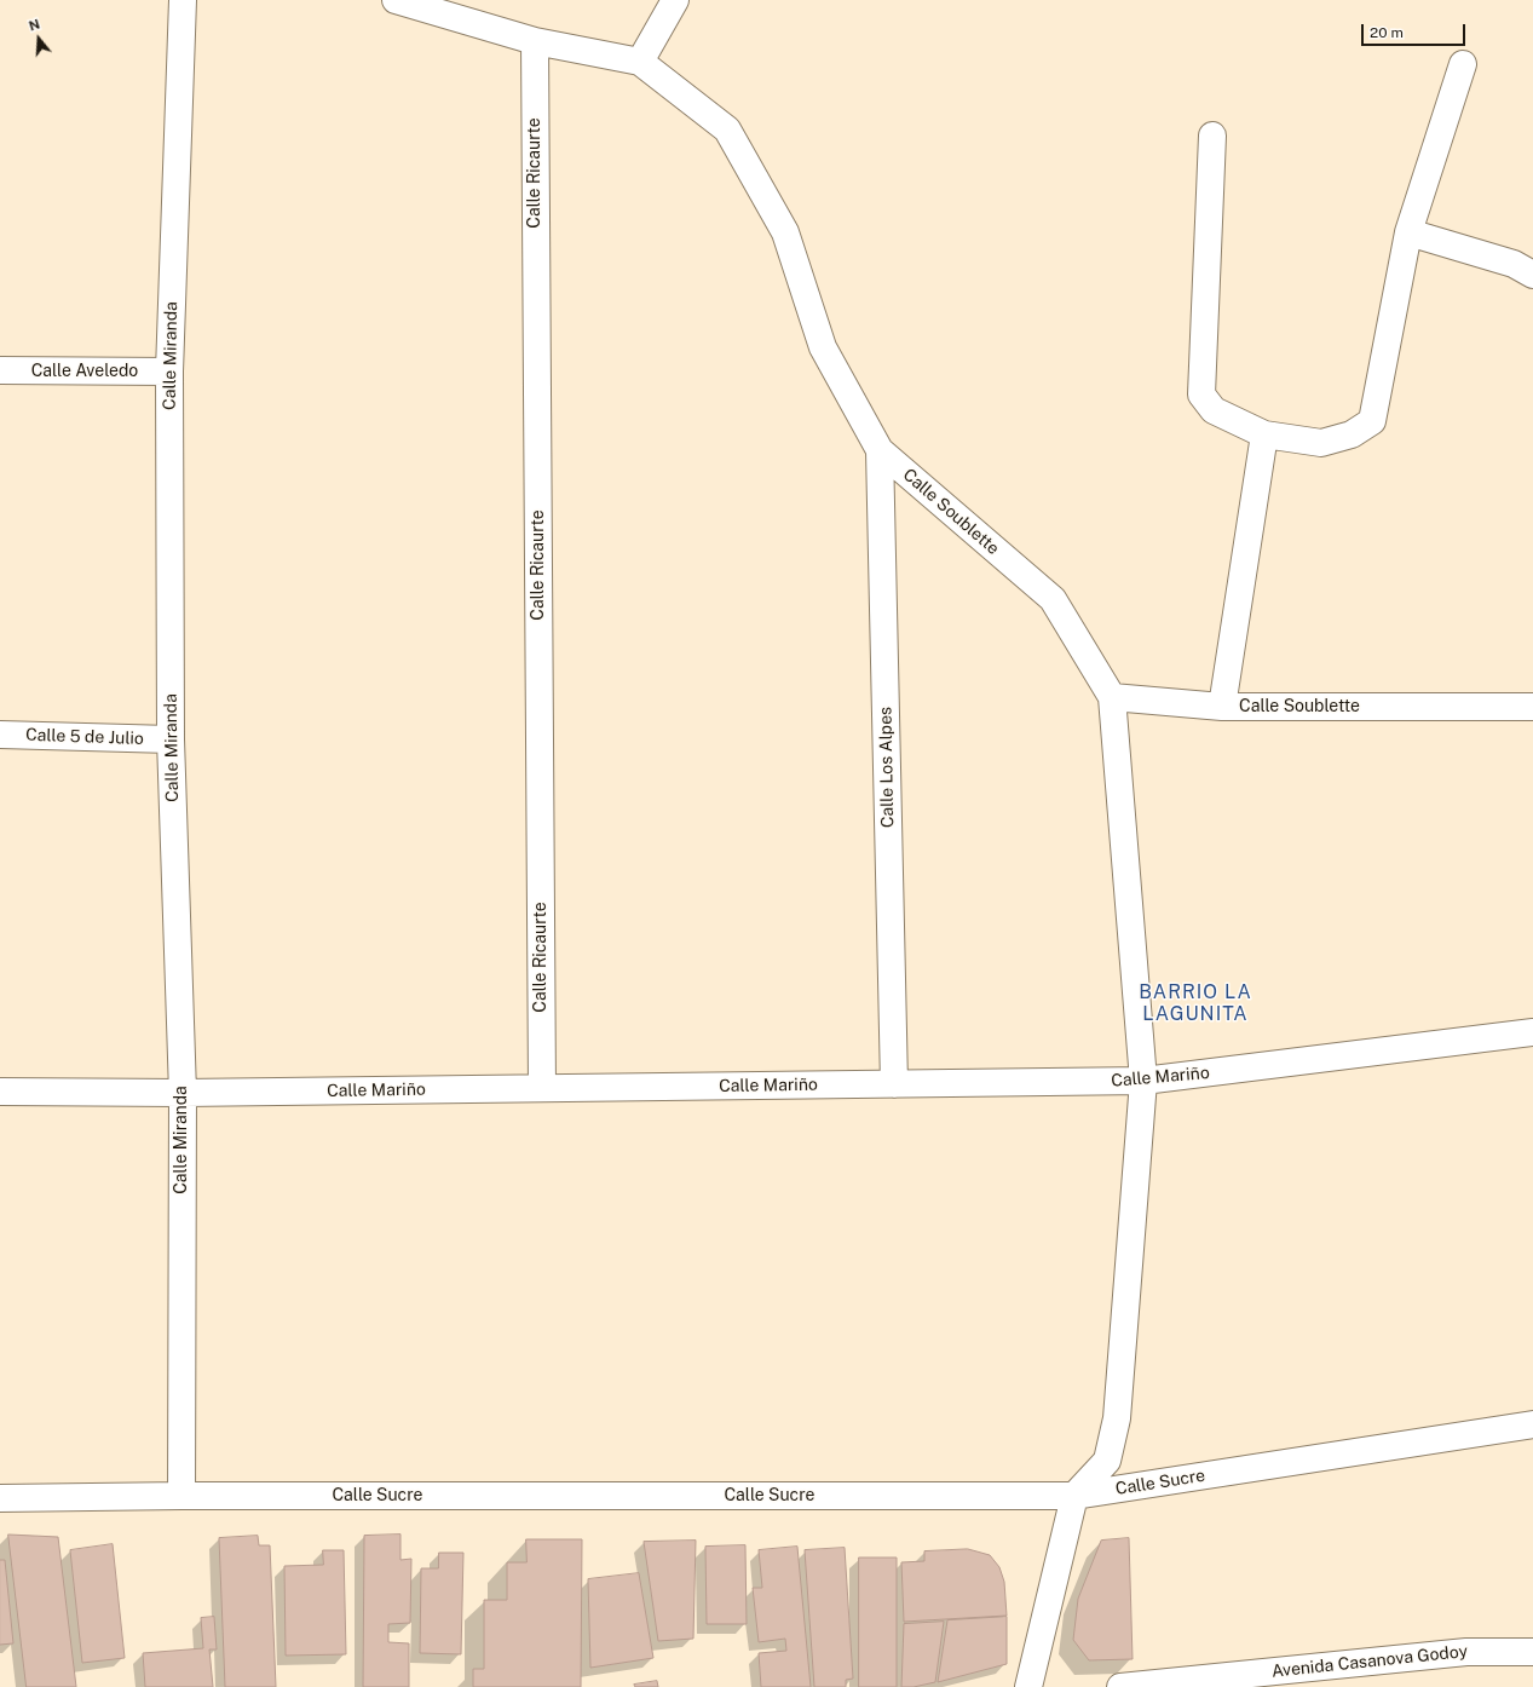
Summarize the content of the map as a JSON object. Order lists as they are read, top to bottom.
{
  "streets": {
    "street": [
      "Calle Ricaurte",
      "Calle Miranda",
      "Calle Aveledo",
      "Calle Soublette",
      "Calle 5 de Julio",
      "Calle Los Alpes",
      "Calle Mariño",
      "Calle Sucre",
      "Avenida Casanova Godoy"
    ]
  },
  "crossings": [
    ["Calle Ricaurte", "Calle Soublette"],
    ["Calle Ricaurte", "Calle Mariño"],
    ["Calle Miranda", "Calle Aveledo"],
    ["Calle Miranda", "Calle 5 de Julio"],
    ["Calle Miranda", "Calle Mariño"],
    ["Calle Miranda", "Calle Sucre"],
    ["Calle Soublette", "Calle Los Alpes"],
    ["Calle Los Alpes", "Calle Mariño"]
  ],
  "districts": ["BARRIO LA LAGUNITA"],
  "scale_bar": "20 m",
  "north": "top"
}
